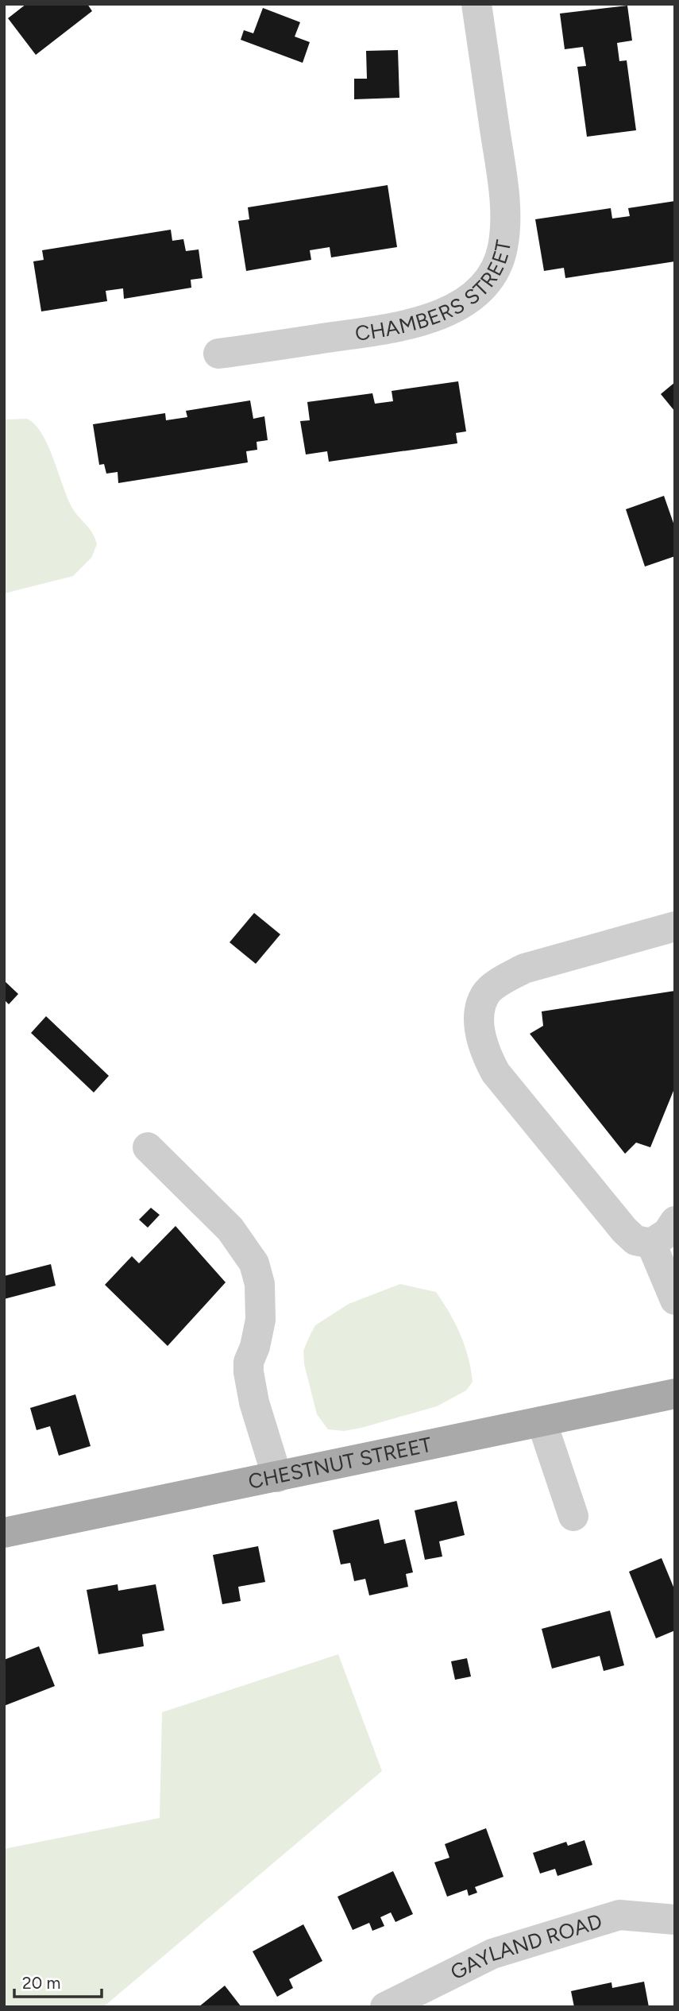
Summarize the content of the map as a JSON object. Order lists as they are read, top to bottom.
{
  "streets": {
    "main road": ["CHESTNUT STREET"],
    "street": ["CHAMBERS STREET", "GAYLAND ROAD"]
  },
  "scale_bar": "20 m"
}
